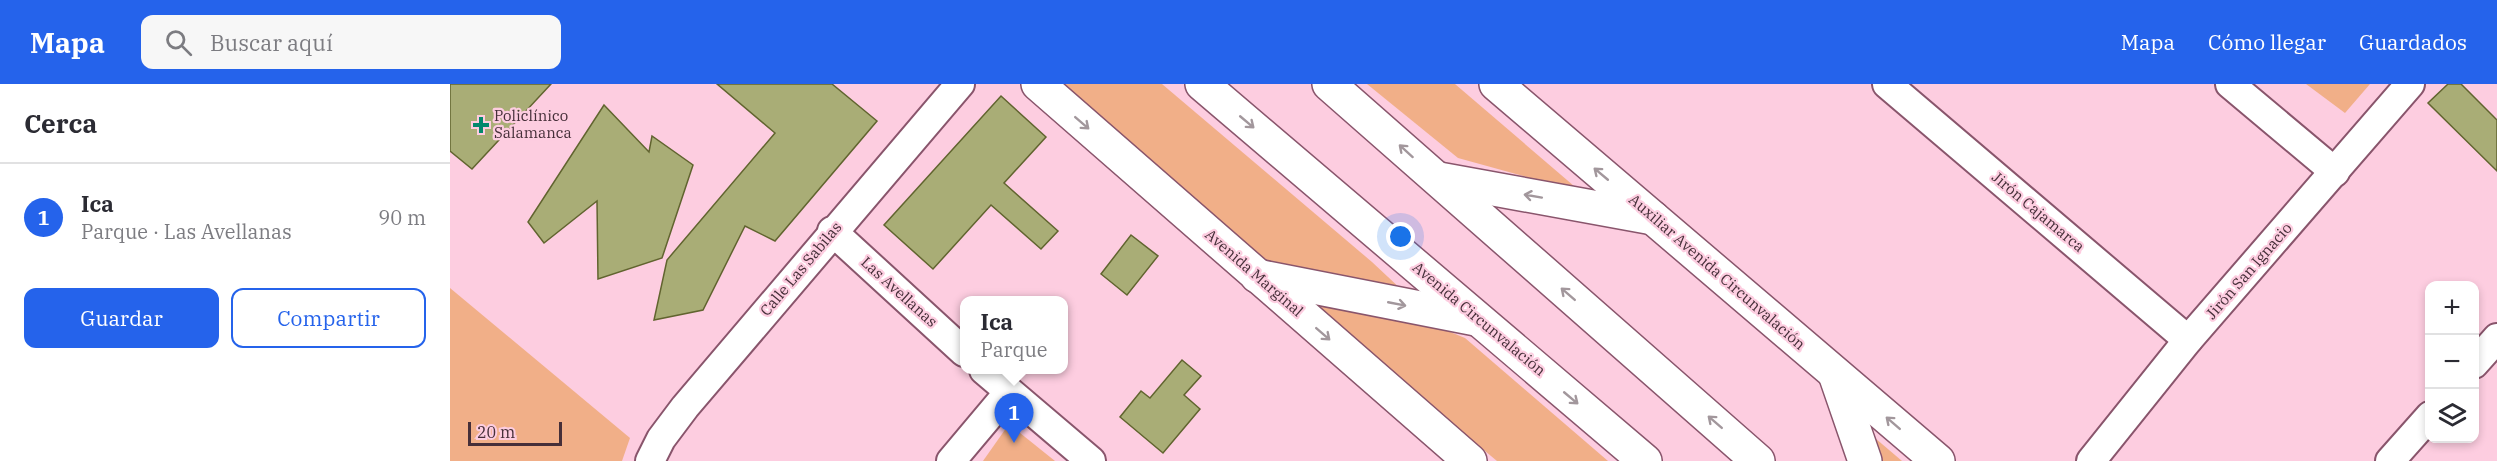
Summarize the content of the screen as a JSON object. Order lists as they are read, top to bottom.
{
  "streets": {
    "main road": ["Auxiliar Avenida Circunvalación", "Avenida Marginal", "Avenida Circunvalación"],
    "street": [
      "Jirón Cajamarca",
      "Calle Las Sabilas",
      "Jirón San Ignacio",
      "Las Avellanas"
    ]
  },
  "crossings": [
    ["Jirón Cajamarca", "Jirón San Ignacio"],
    ["Calle Las Sabilas", "Las Avellanas"]
  ],
  "places": {
    "health": ["Policlínico Salamanca"]
  },
  "scale_bar": "20 m",
  "page": {
    "header": "Mapa",
    "search": "Buscar aquí",
    "nav": ["Mapa", "Cómo llegar", "Guardados"],
    "heading": "Cerca",
    "list": [
      {
        "mark": "1",
        "name": "Ica",
        "note": "Parque · Las Avellanas",
        "value": "90 m"
      }
    ],
    "buttons": ["Guardar", "Compartir"],
    "map_buttons": ["+", "−"],
    "popup": ["Ica", "Parque"],
    "pins": "1",
    "scale": "20 m"
  }
}
